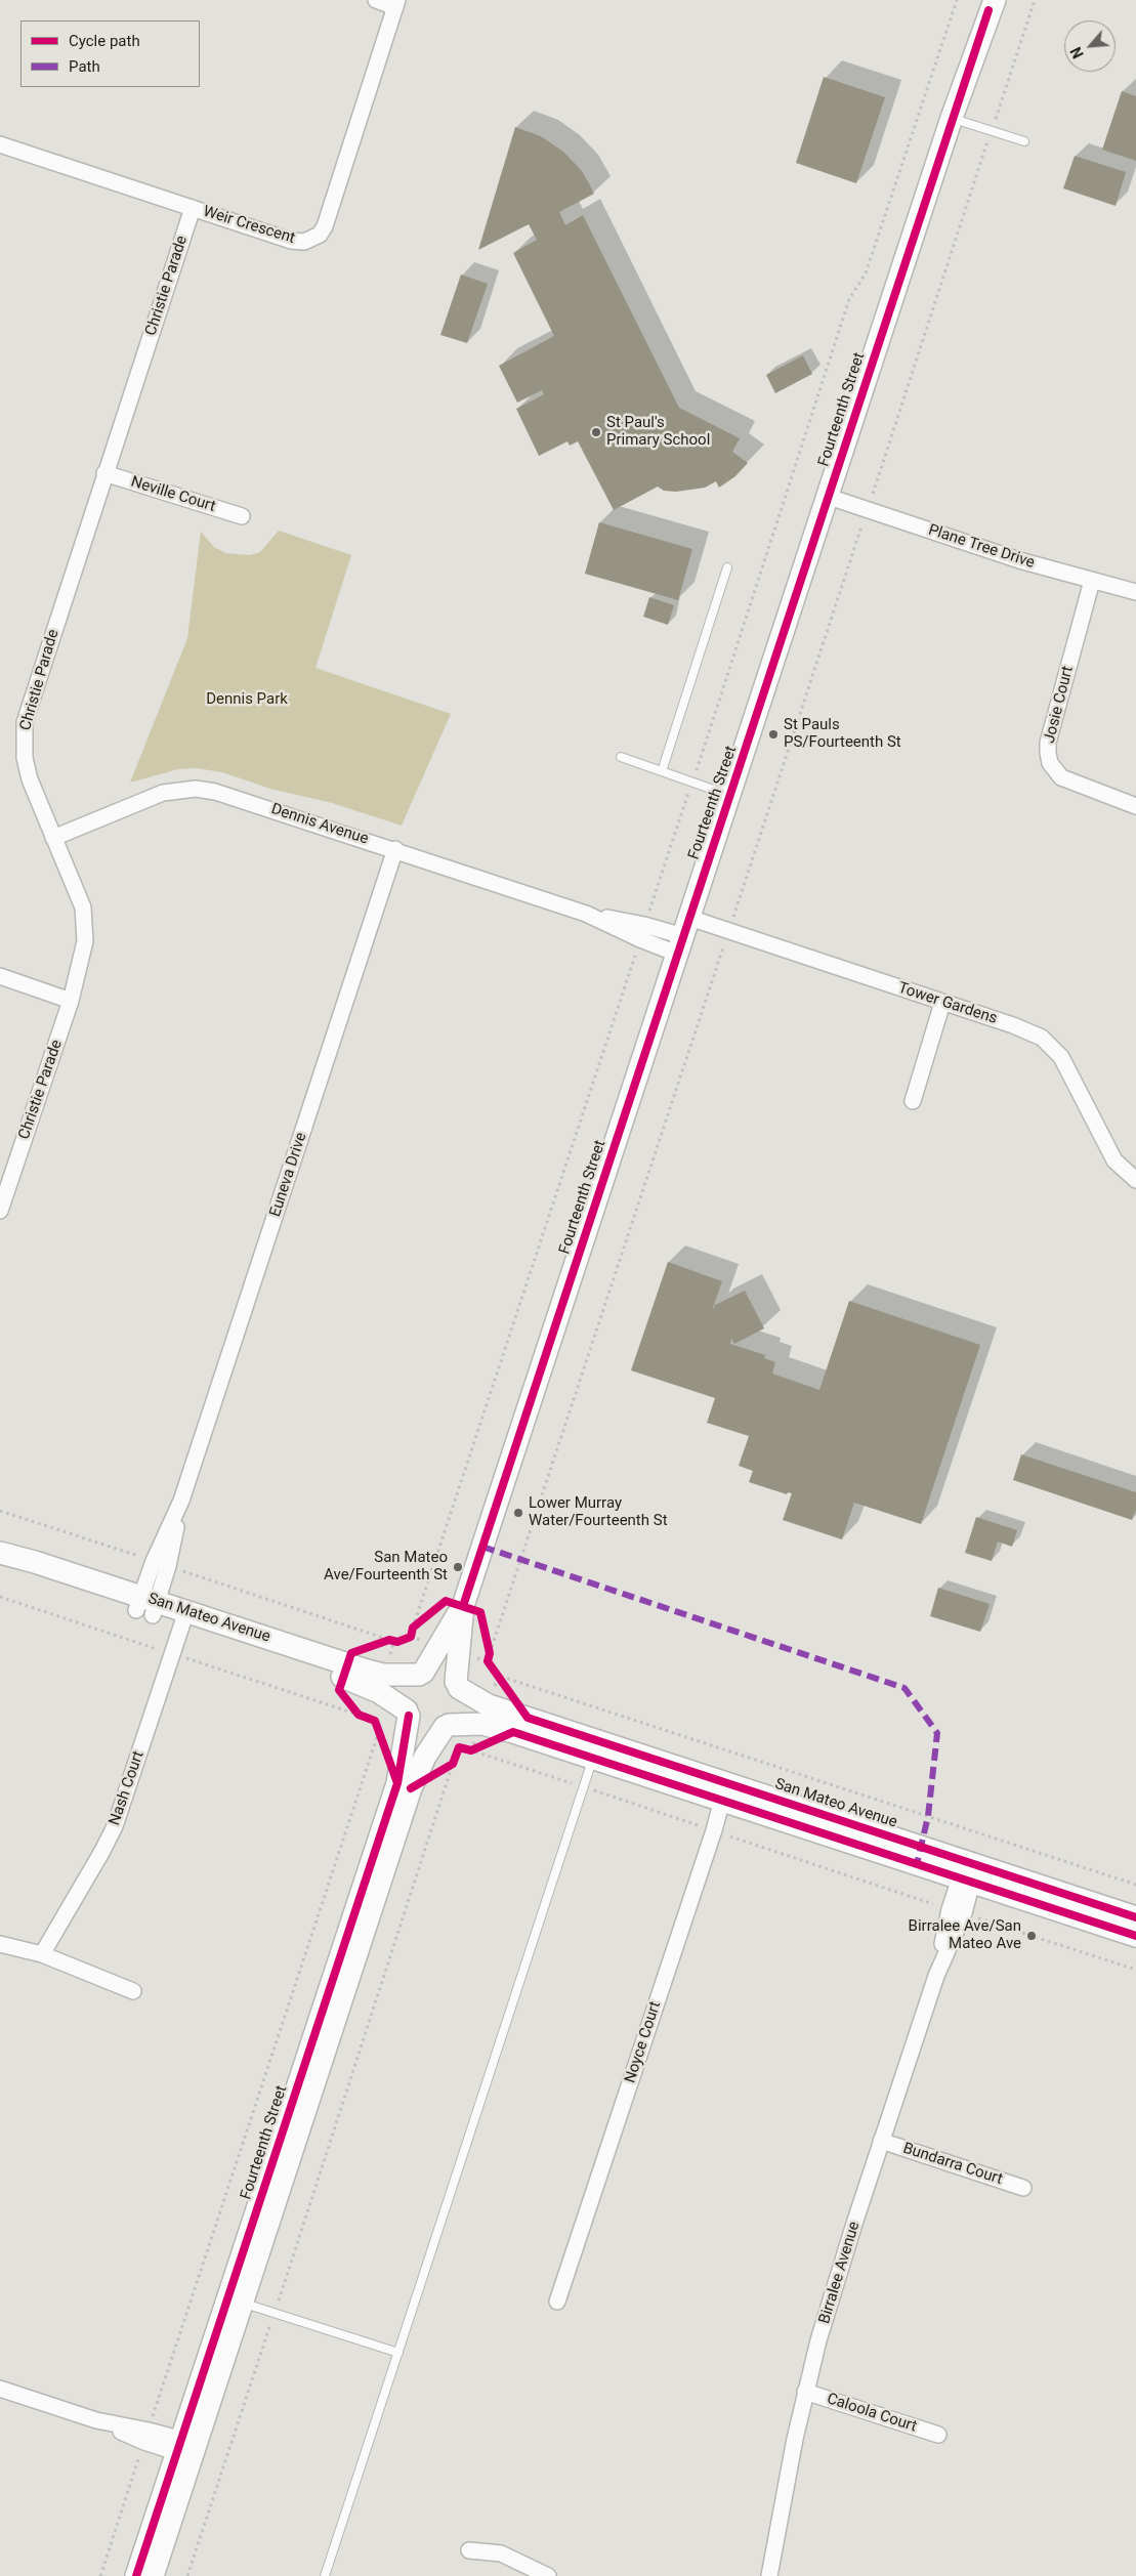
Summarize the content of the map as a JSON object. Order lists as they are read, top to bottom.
{
  "streets": {
    "street": [
      "Weir Crescent",
      "Christie Parade",
      "Fourteenth Street",
      "Neville Court",
      "Plane Tree Drive",
      "Josie Court",
      "Dennis Avenue",
      "Tower Gardens",
      "Euneva Drive",
      "San Mateo Avenue",
      "Nash Court",
      "Noyce Court",
      "Bundarra Court",
      "Birralee Avenue",
      "Caloola Court"
    ]
  },
  "crossings": [
    ["Weir Crescent", "Christie Parade"],
    ["Christie Parade", "Neville Court"],
    ["Christie Parade", "Dennis Avenue"],
    ["Fourteenth Street", "Plane Tree Drive"],
    ["Fourteenth Street", "Dennis Avenue"],
    ["Fourteenth Street", "Tower Gardens"],
    ["Fourteenth Street", "San Mateo Avenue"],
    ["Plane Tree Drive", "Josie Court"],
    ["Dennis Avenue", "Tower Gardens"],
    ["Dennis Avenue", "Euneva Drive"],
    ["Euneva Drive", "San Mateo Avenue"],
    ["San Mateo Avenue", "Nash Court"],
    ["San Mateo Avenue", "Noyce Court"],
    ["San Mateo Avenue", "Birralee Avenue"],
    ["Bundarra Court", "Birralee Avenue"],
    ["Birralee Avenue", "Caloola Court"]
  ],
  "parks": ["Dennis Park"],
  "places": [
    "St Paul's Primary School",
    "St Pauls PS/Fourteenth St",
    "Lower Murray Water/Fourteenth St",
    "San Mateo Ave/Fourteenth St",
    "Birralee Ave/San Mateo Ave"
  ],
  "legend": ["Cycle path", "Path"],
  "north": "bottom left"
}
